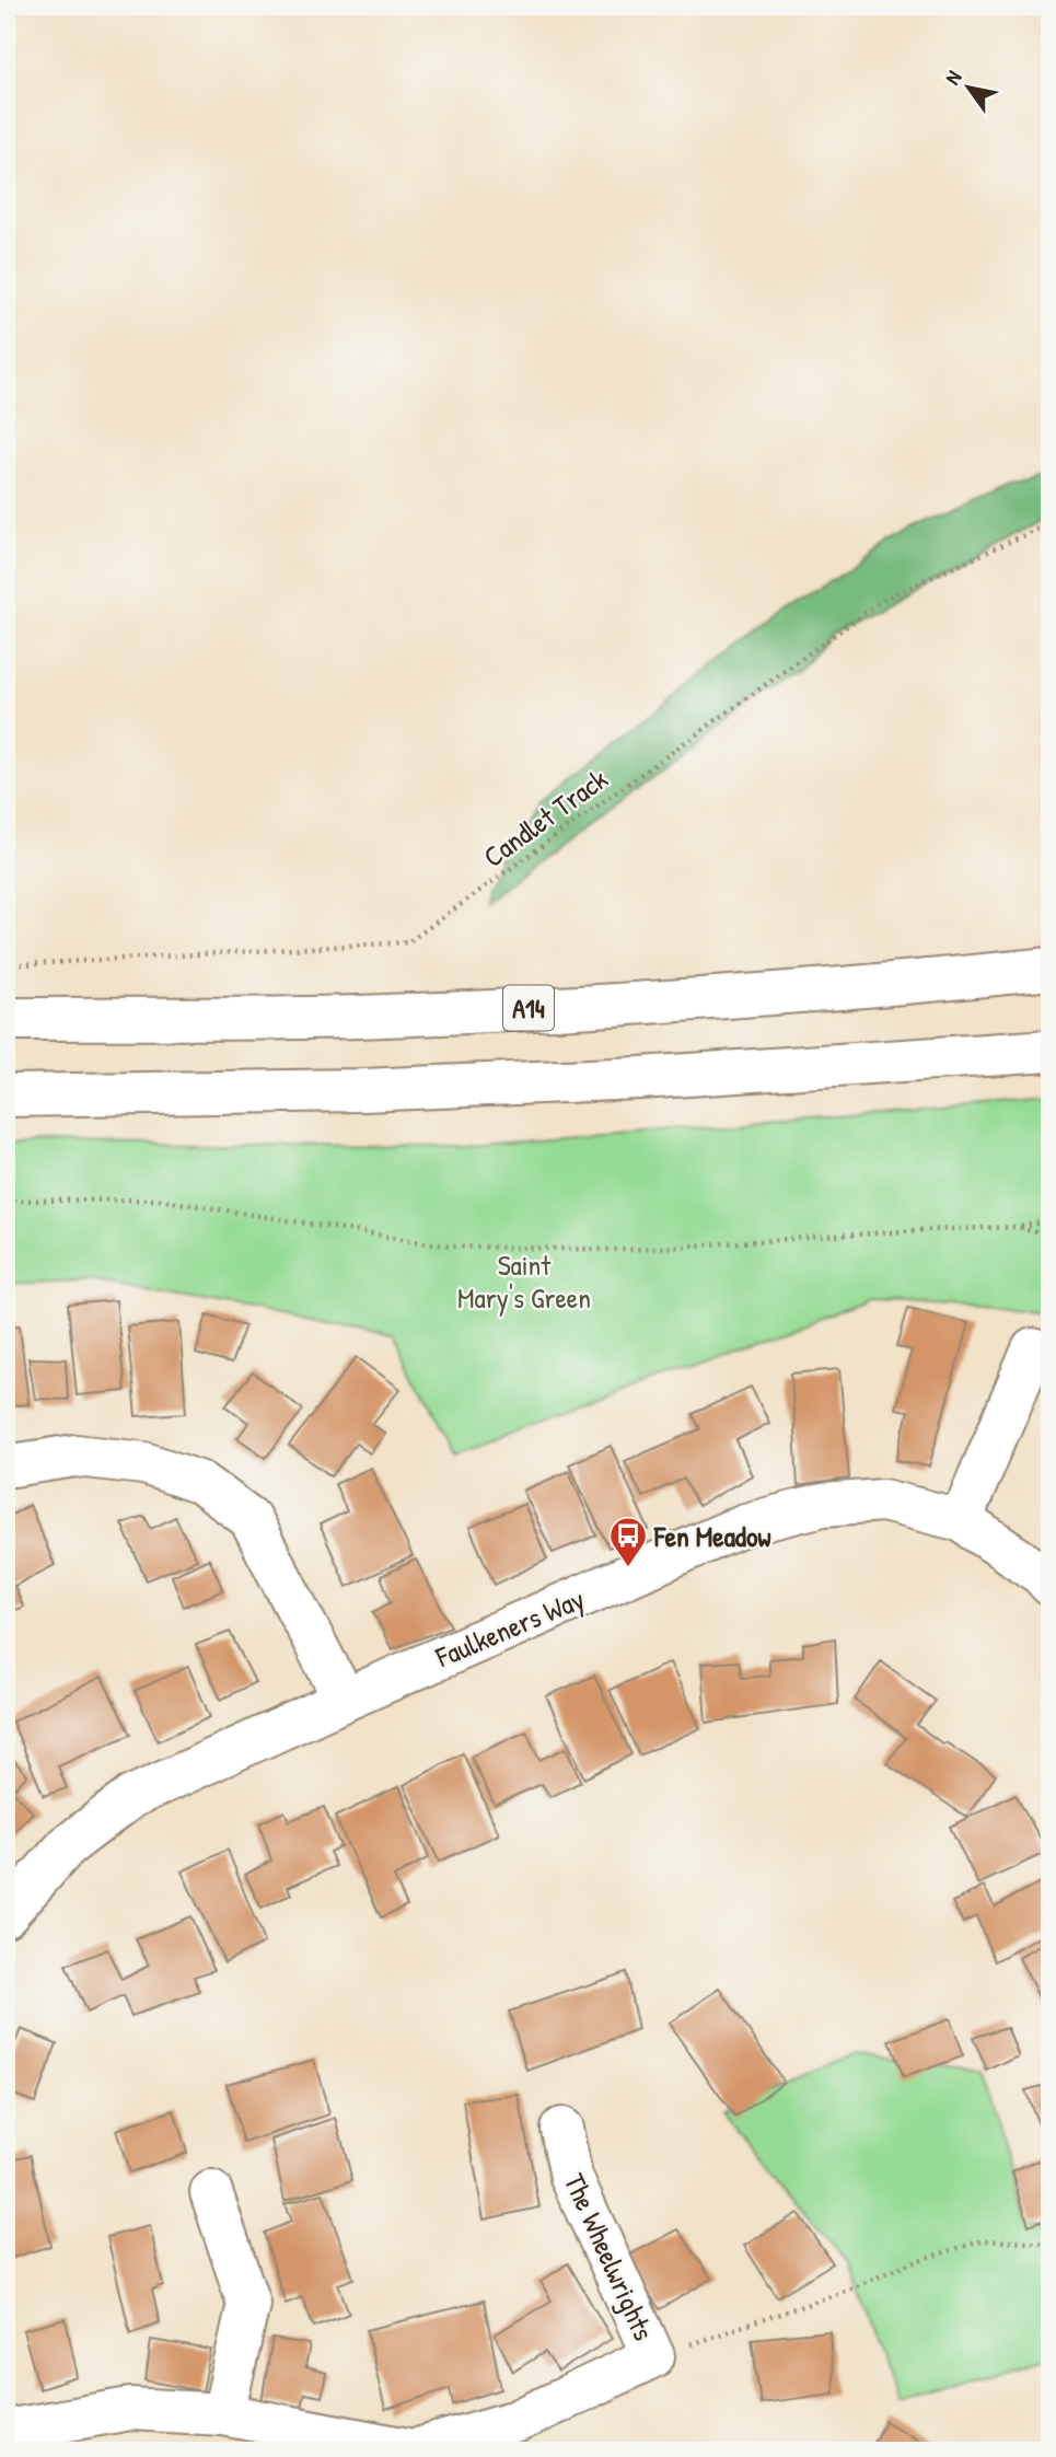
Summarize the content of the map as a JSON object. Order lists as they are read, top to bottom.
{
  "streets": {
    "main road": ["A14", "Faulkeners Way", "The Wheelwrights"],
    "path": ["Candlet Track"]
  },
  "parks": ["Saint Mary's Green"],
  "places": {
    "bus stop": ["Fen Meadow"]
  },
  "north": "top left"
}
